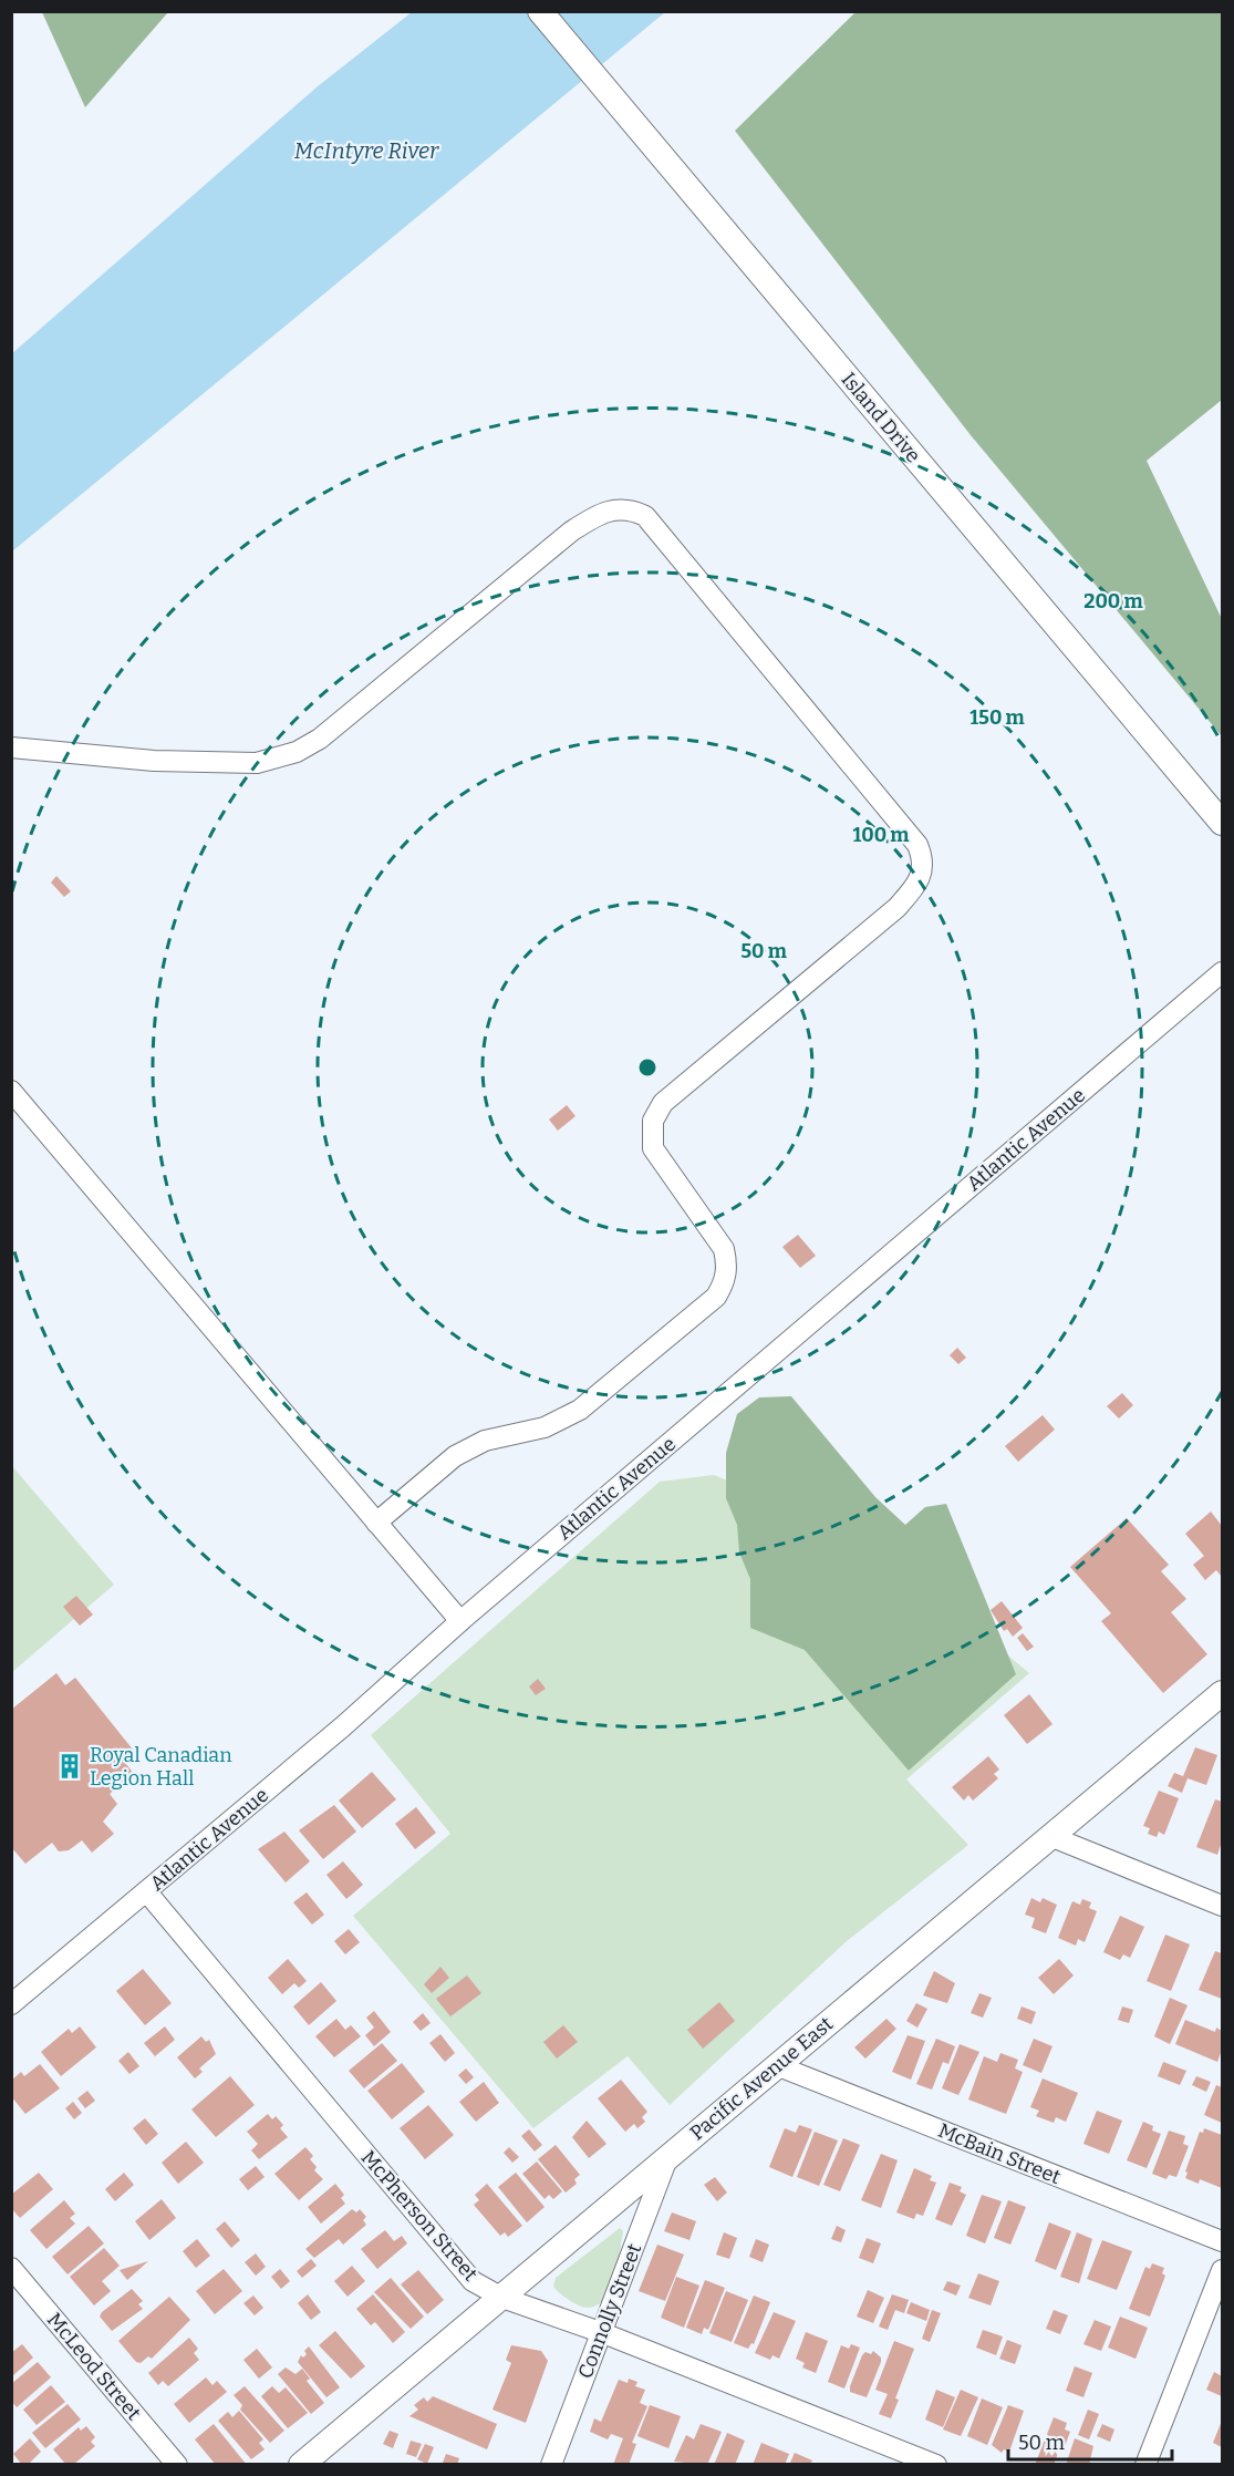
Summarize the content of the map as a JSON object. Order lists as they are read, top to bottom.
{
  "streets": {
    "street": [
      "Island Drive",
      "Atlantic Avenue",
      "Pacific Avenue East",
      "McBain Street",
      "McPherson Street",
      "Connolly Street",
      "McLeod Street"
    ]
  },
  "crossings": [
    ["Atlantic Avenue", "McPherson Street"],
    ["Pacific Avenue East", "McBain Street"],
    ["Pacific Avenue East", "McPherson Street"],
    ["Pacific Avenue East", "Connolly Street"],
    ["McPherson Street", "Connolly Street"]
  ],
  "water": ["McIntyre River"],
  "places": {
    "building": ["Royal Canadian Legion Hall"]
  },
  "scale_bar": "50 m",
  "rings": [
    "200 m",
    "150 m",
    "100 m",
    "50 m"
  ]
}
